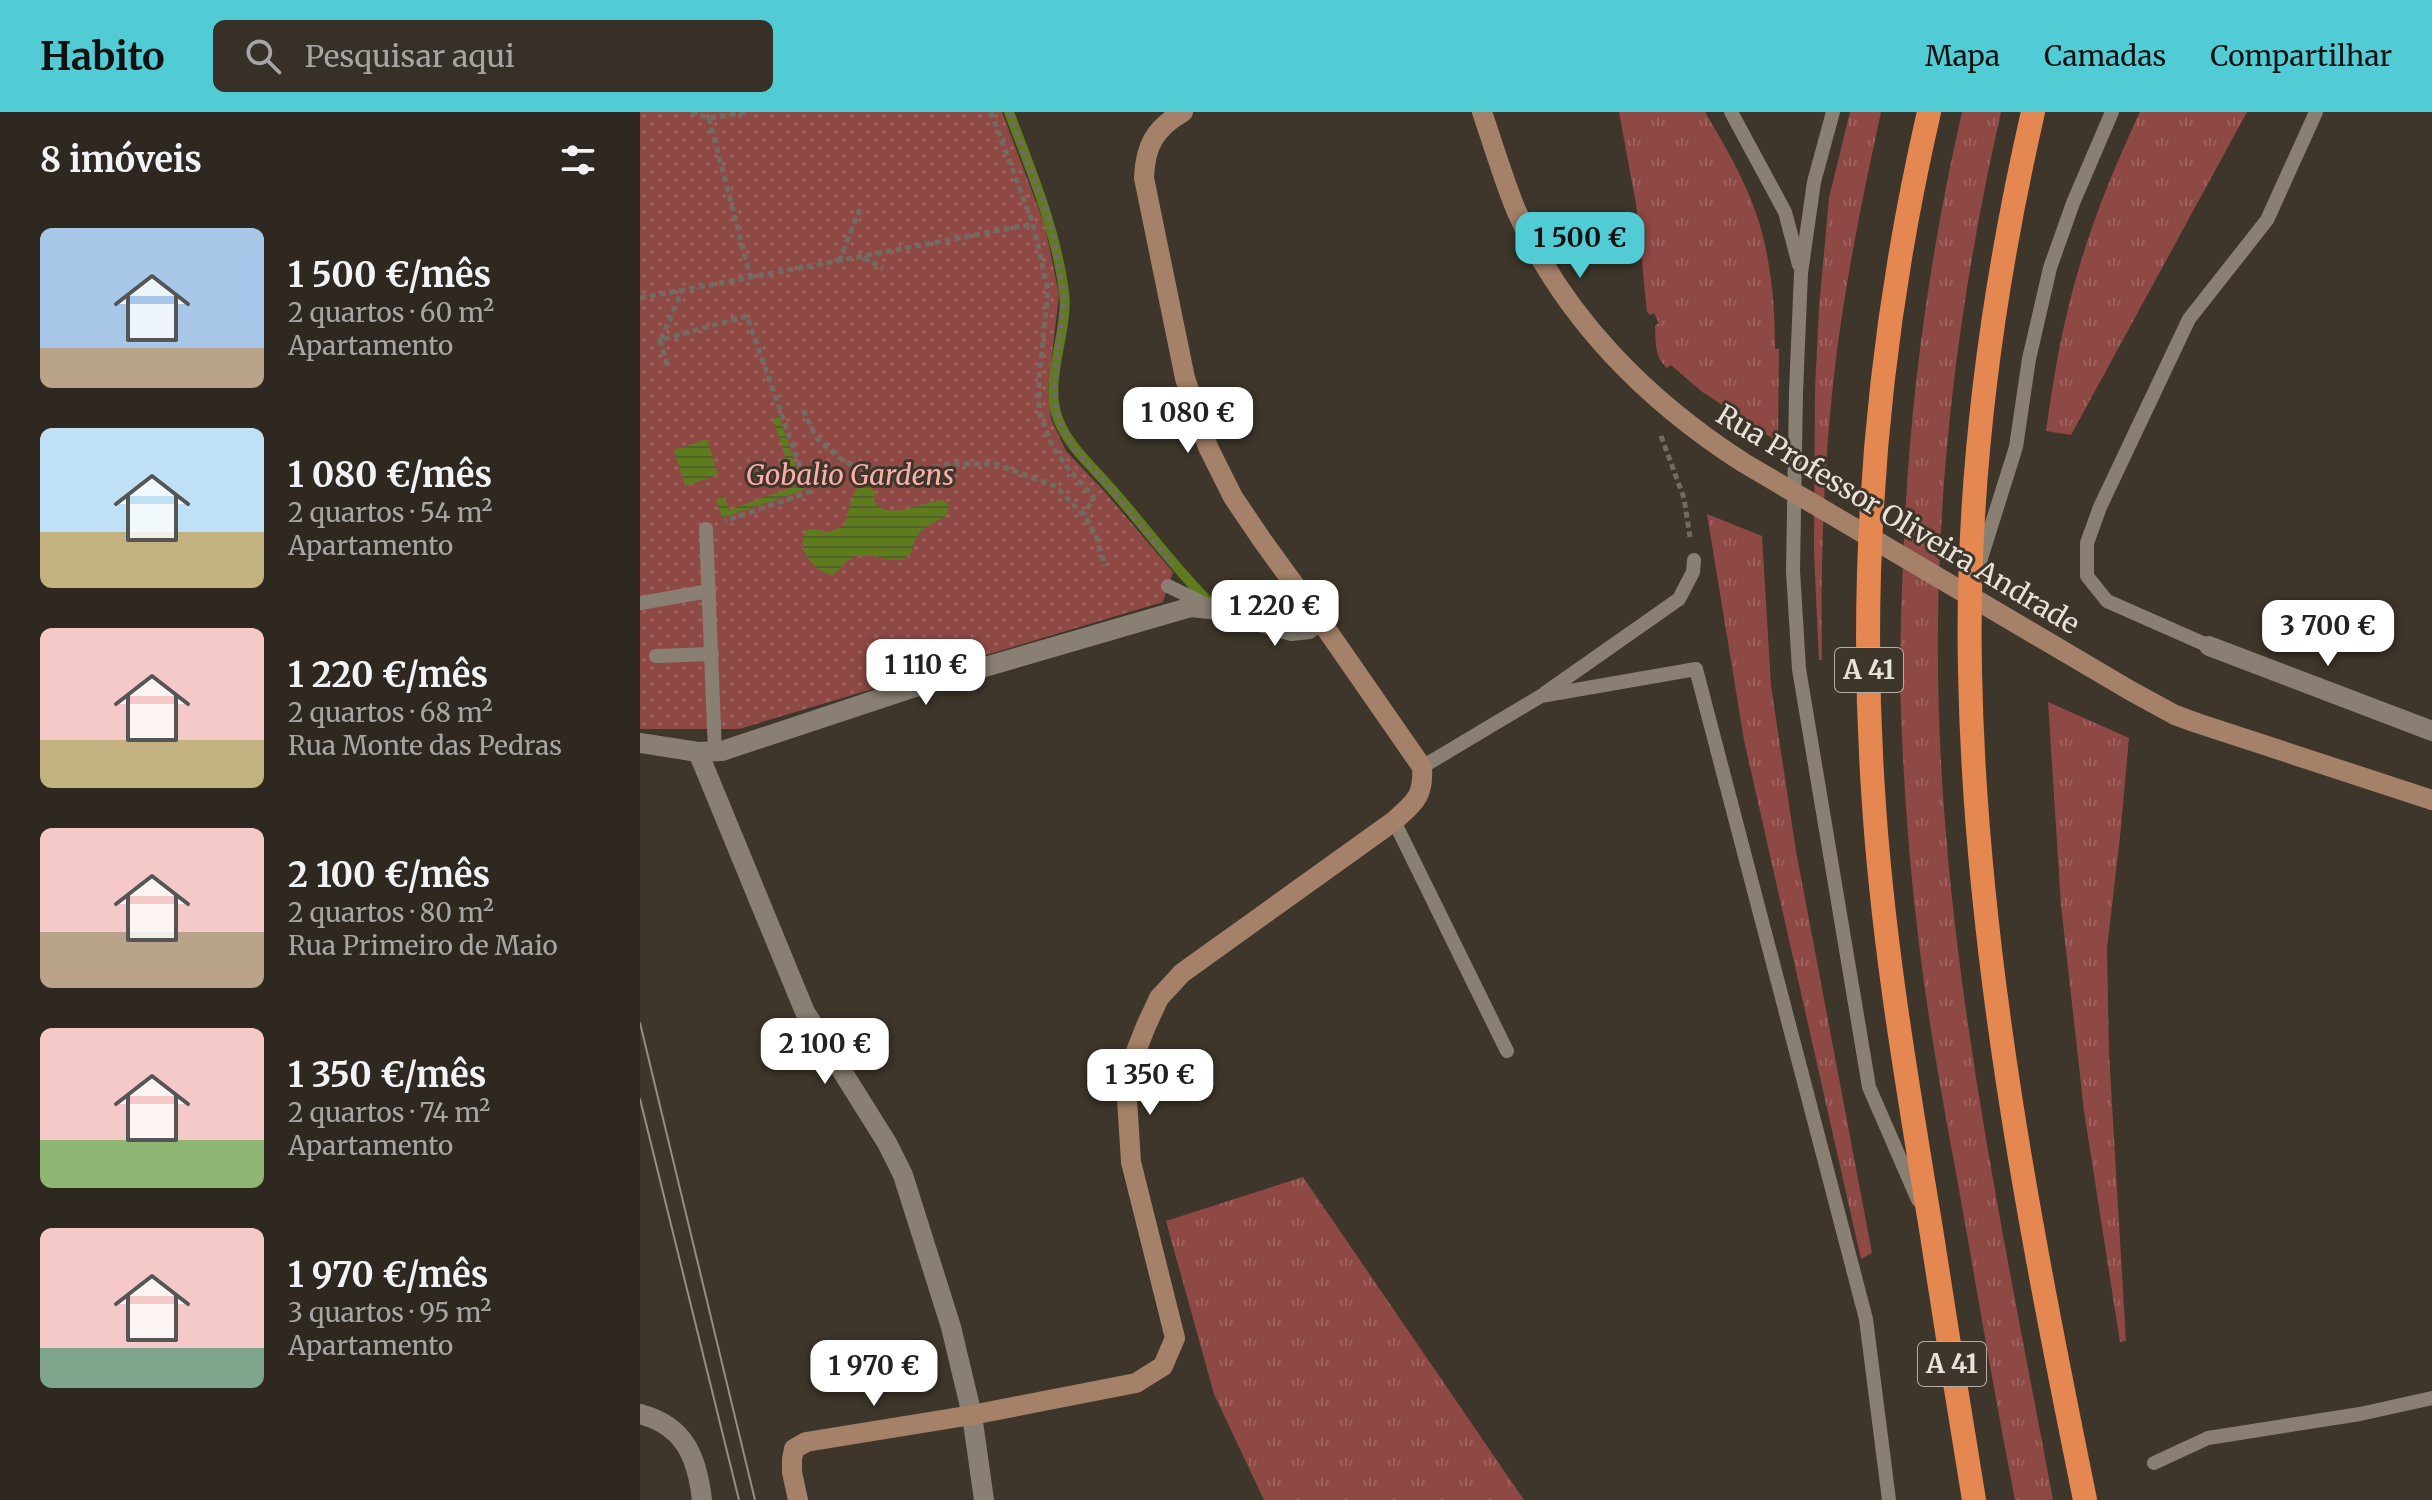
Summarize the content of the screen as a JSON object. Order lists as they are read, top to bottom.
{
  "streets": {
    "highway": ["A 41"],
    "street": ["Rua Professor Oliveira Andrade"]
  },
  "parks": ["Gobalio Gardens"],
  "page": {
    "header": "Habito",
    "search": "Pesquisar aqui",
    "nav": ["Mapa", "Camadas", "Compartilhar"],
    "heading": "8 imóveis",
    "list": [
      {
        "name": "1 500 €/mês",
        "note": "2 quartos · 60 m² · Apartamento"
      },
      {
        "name": "1 080 €/mês",
        "note": "2 quartos · 54 m² · Apartamento"
      },
      {
        "name": "1 220 €/mês",
        "note": "2 quartos · 68 m² · Rua Monte das Pedras"
      },
      {
        "name": "2 100 €/mês",
        "note": "2 quartos · 80 m² · Rua Primeiro de Maio"
      },
      {
        "name": "1 350 €/mês",
        "note": "2 quartos · 74 m² · Apartamento"
      },
      {
        "name": "1 970 €/mês",
        "note": "3 quartos · 95 m² · Apartamento"
      }
    ],
    "price": [
      "1 500 €",
      "1 080 €",
      "1 220 €",
      "3 700 €",
      "1 110 €",
      "2 100 €",
      "1 350 €",
      "1 970 €"
    ]
  }
}
